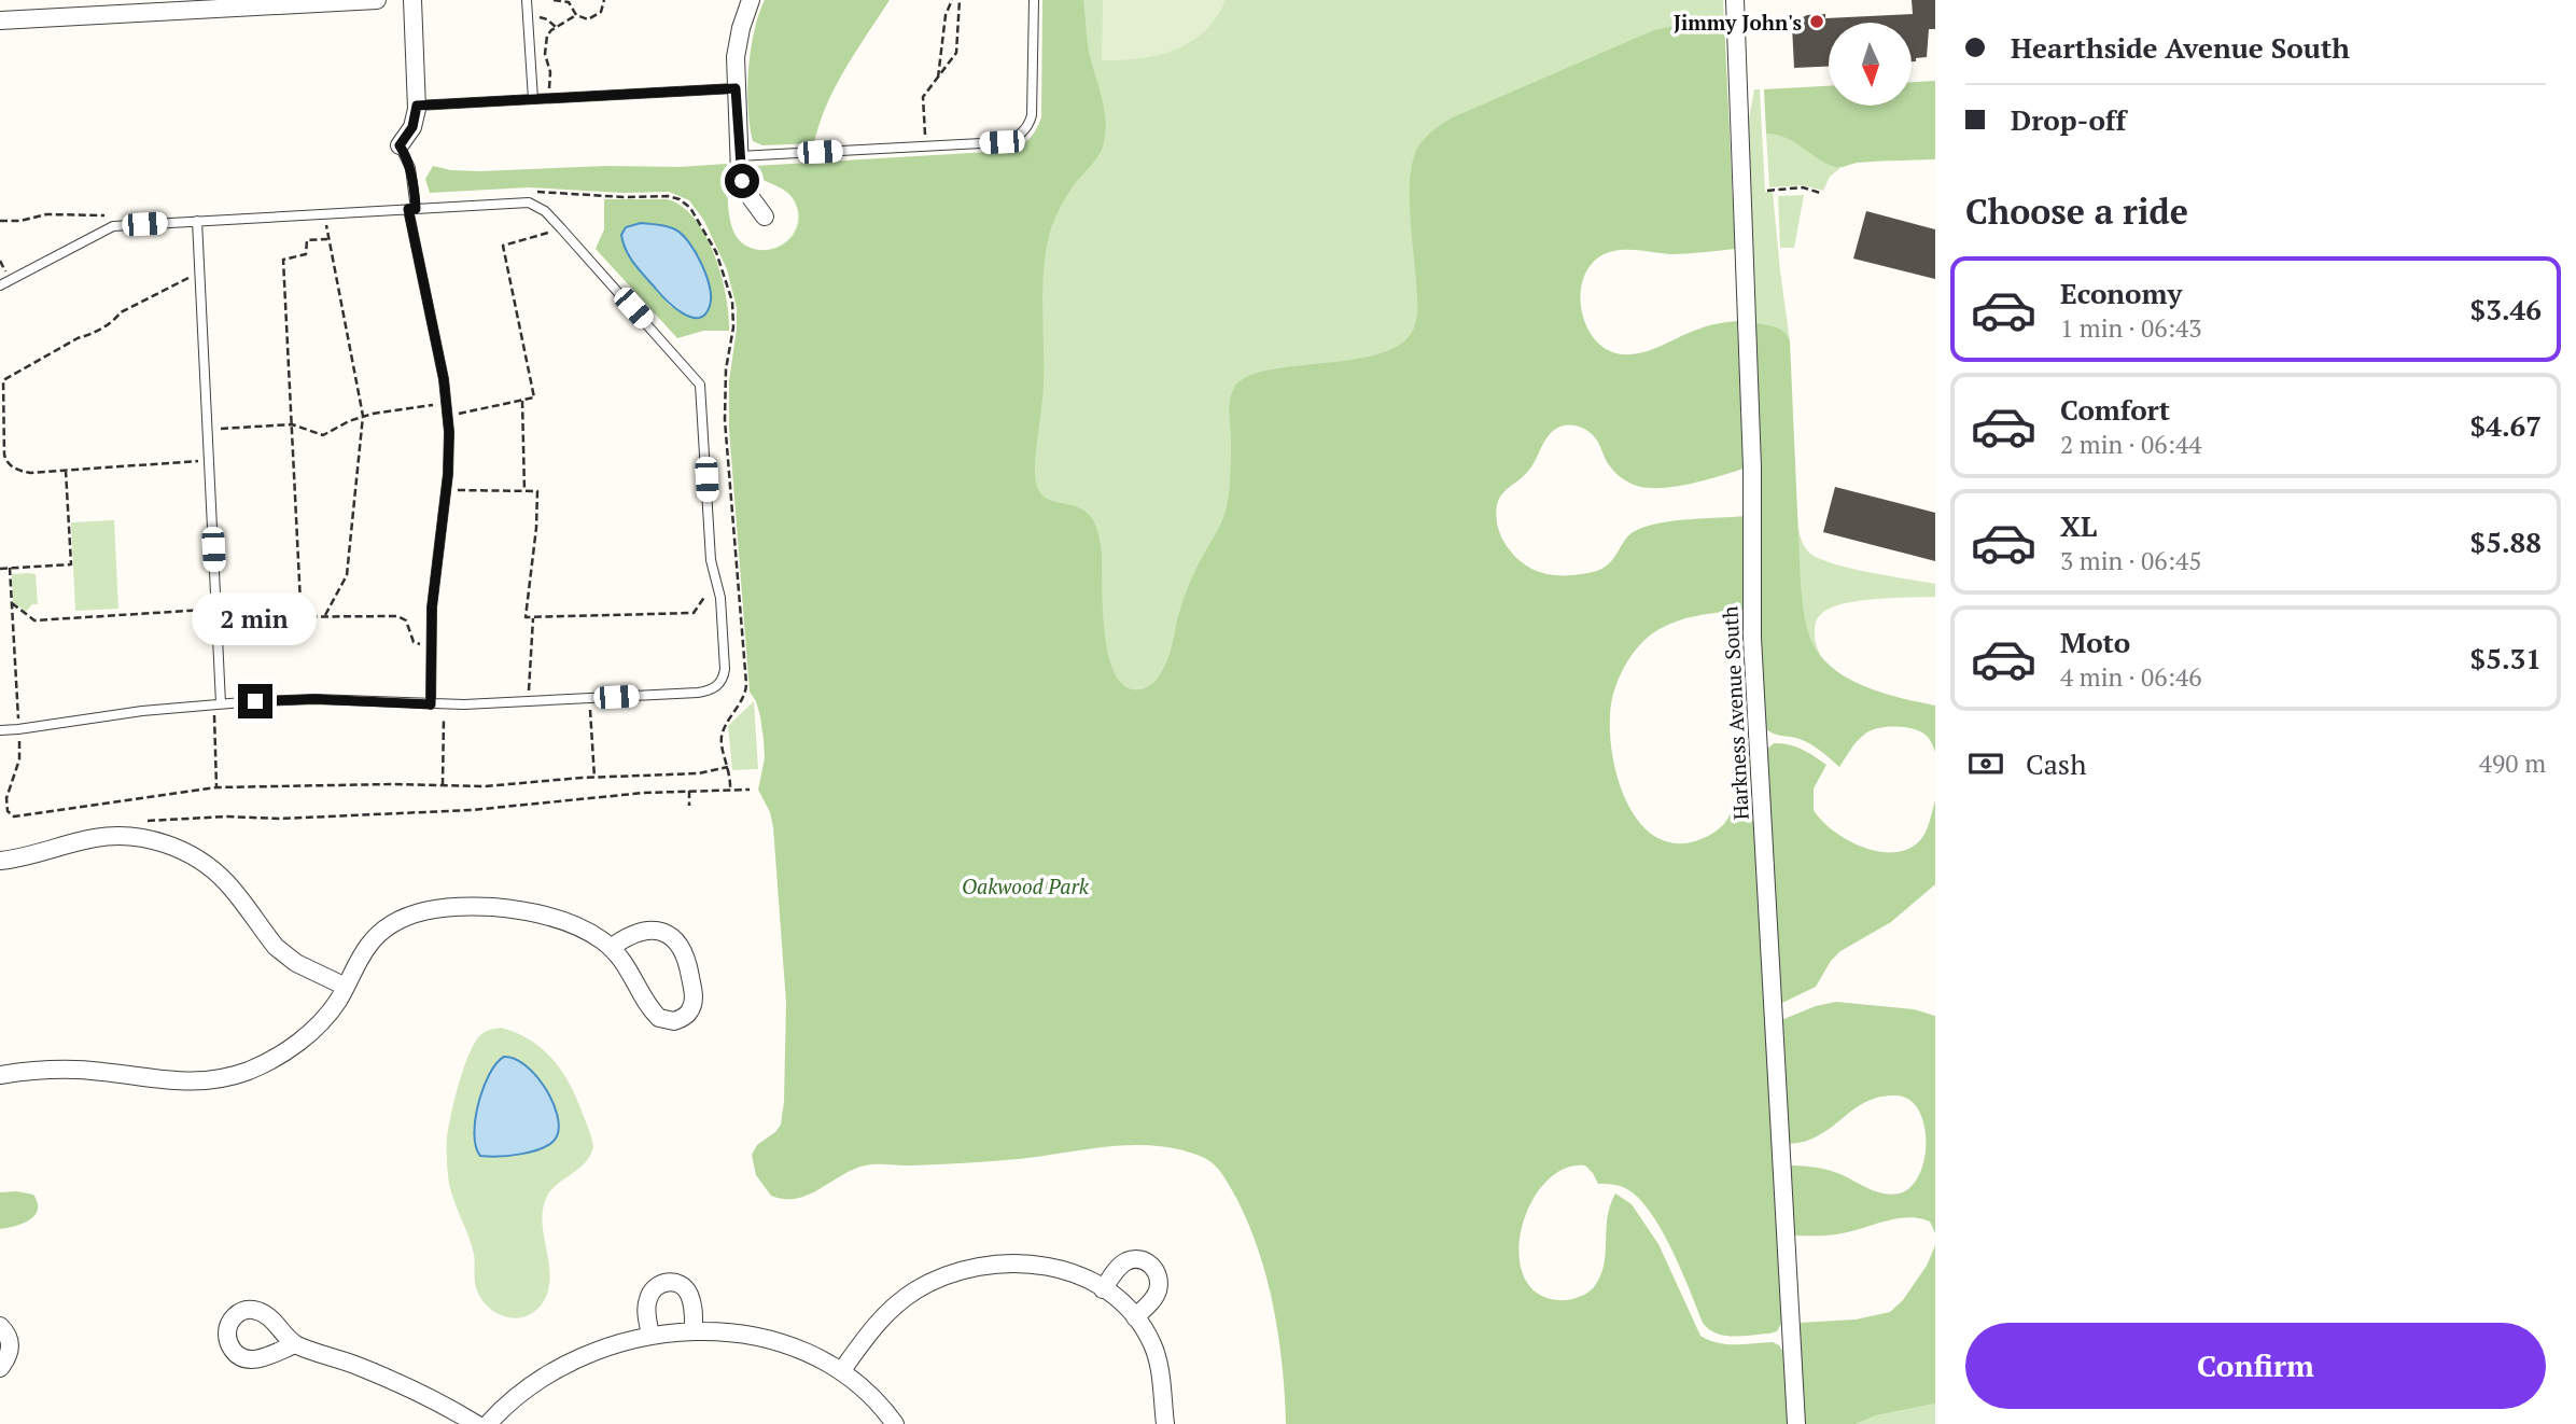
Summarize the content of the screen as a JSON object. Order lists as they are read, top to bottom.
{
  "streets": {
    "street": ["Harkness Avenue South"]
  },
  "parks": ["Oakwood Park"],
  "places": ["Jimmy John's"],
  "north": "bottom",
  "page": {
    "banner": ["Hearthside Avenue South", "Drop-off"],
    "heading": "Choose a ride",
    "list": [
      {
        "name": "Economy",
        "note": "1 min · 06:43",
        "value": "$3.46"
      },
      {
        "name": "Comfort",
        "note": "2 min · 06:44",
        "value": "$4.67"
      },
      {
        "name": "XL",
        "note": "3 min · 06:45",
        "value": "$5.88"
      },
      {
        "name": "Moto",
        "note": "4 min · 06:46",
        "value": "$5.31"
      }
    ],
    "bubble": "2 min",
    "pay": ["Cash", "490 m"],
    "buttons": "Confirm"
  }
}
